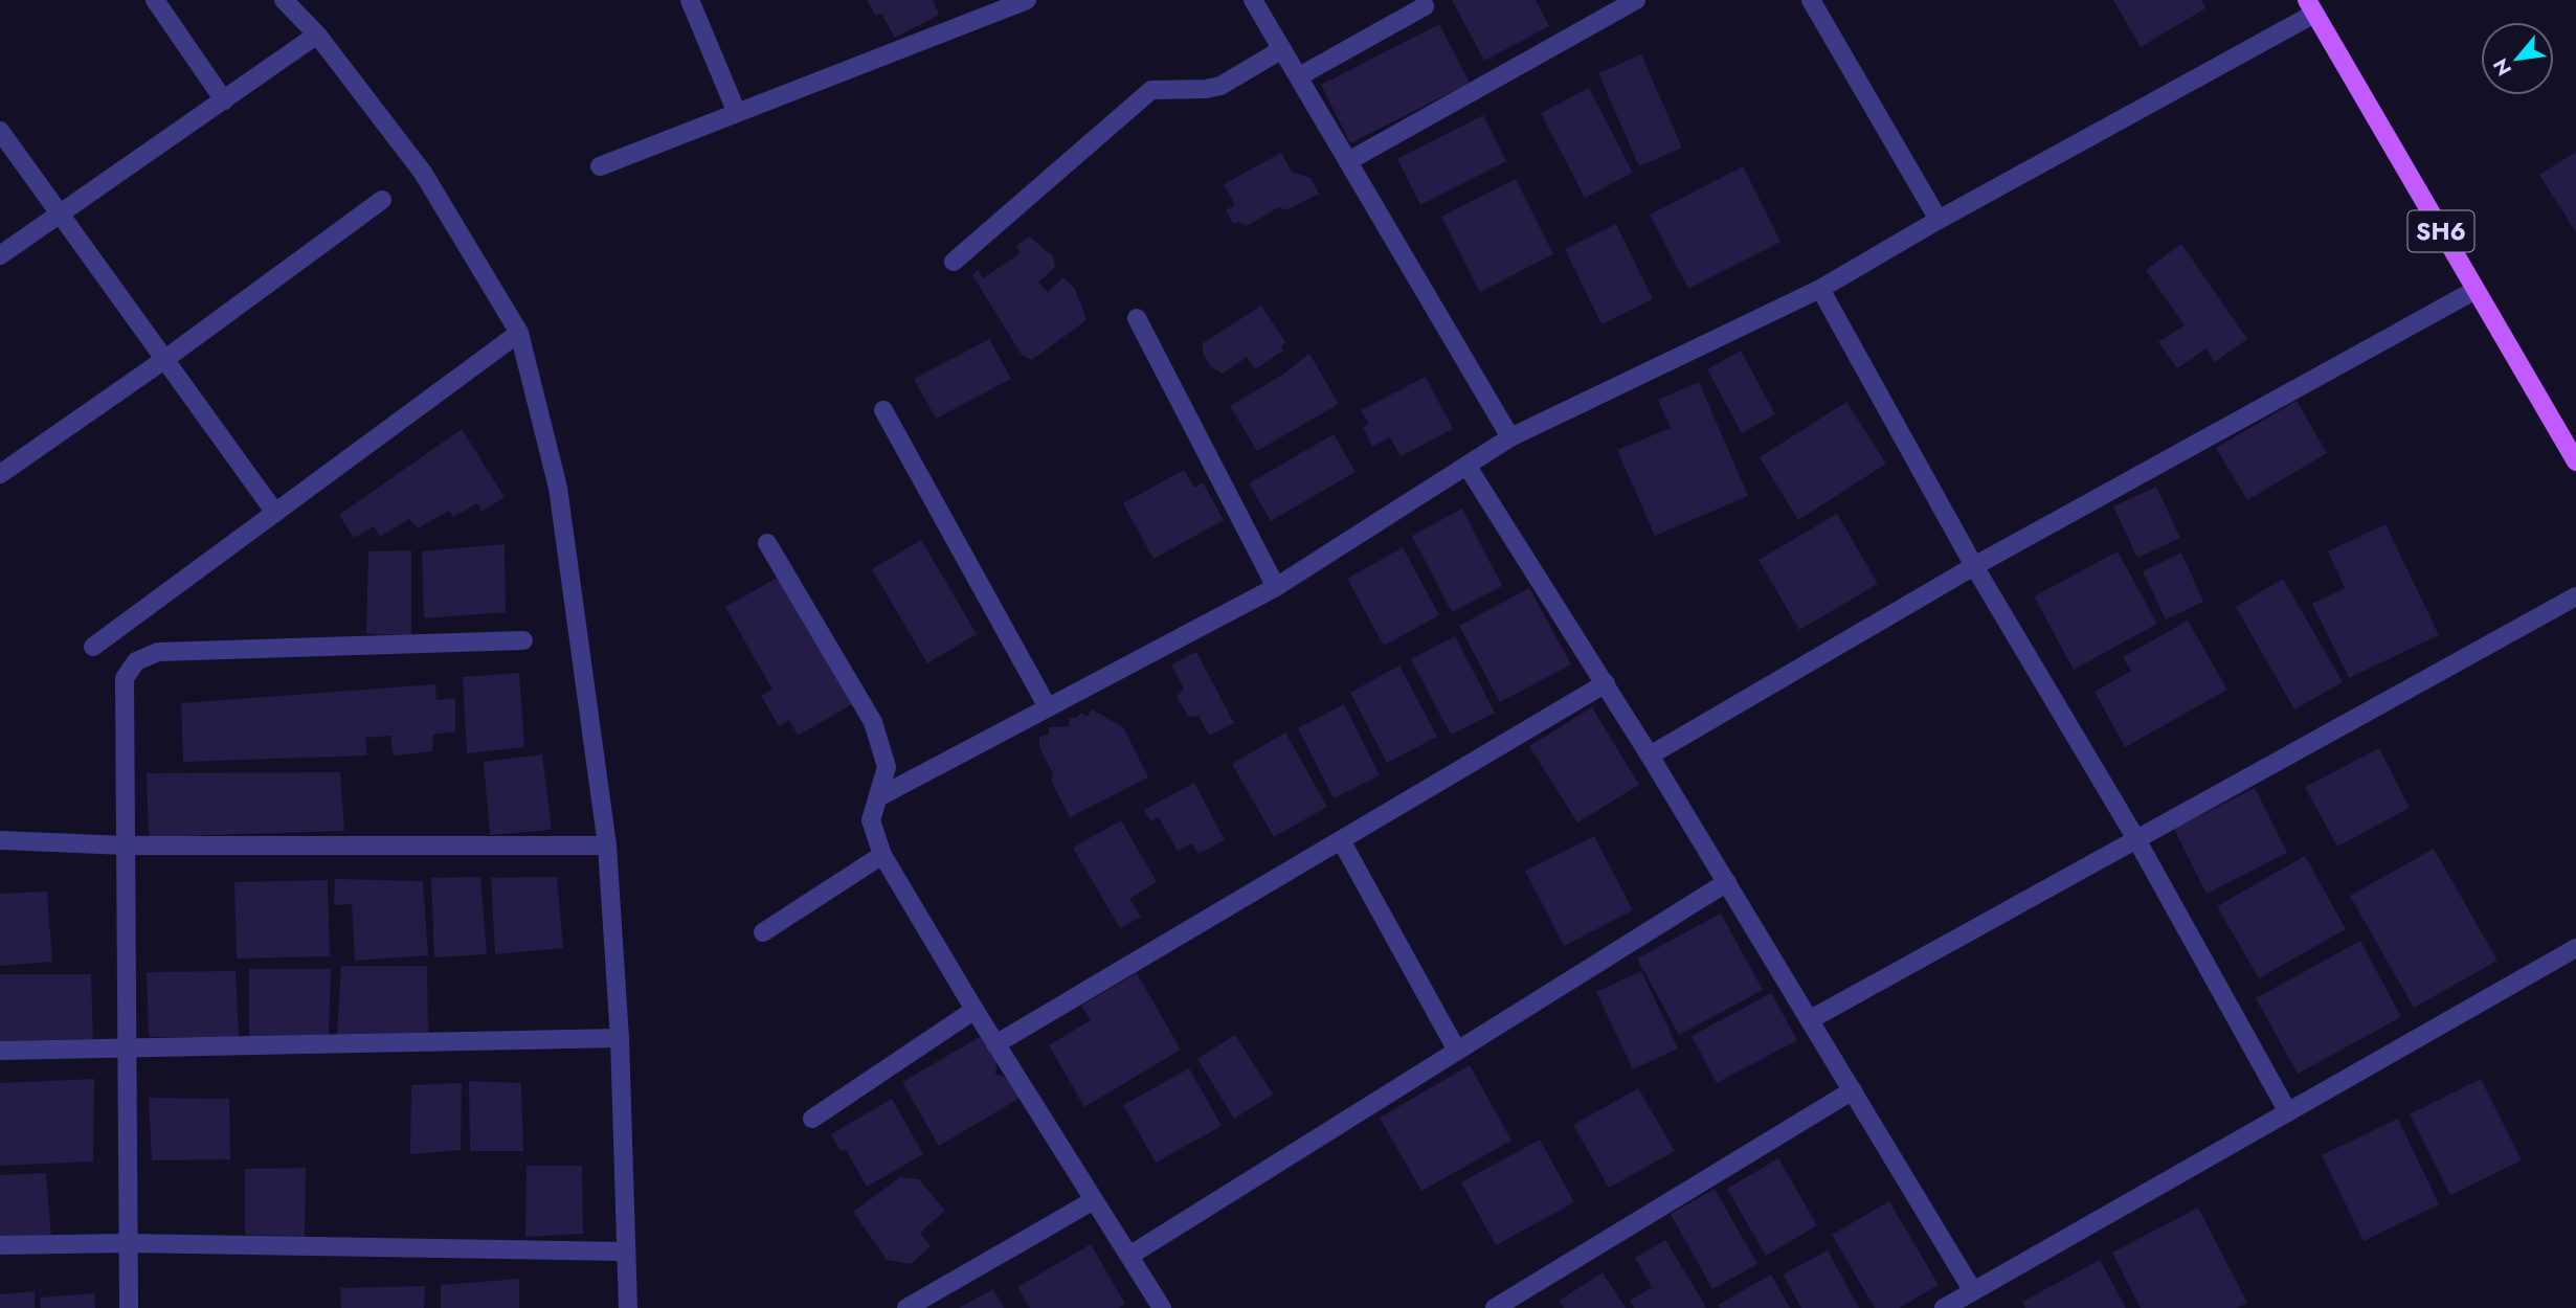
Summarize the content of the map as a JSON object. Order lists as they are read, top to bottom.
{
  "streets": {
    "main road": ["SH6"]
  },
  "north": "bottom left"
}
